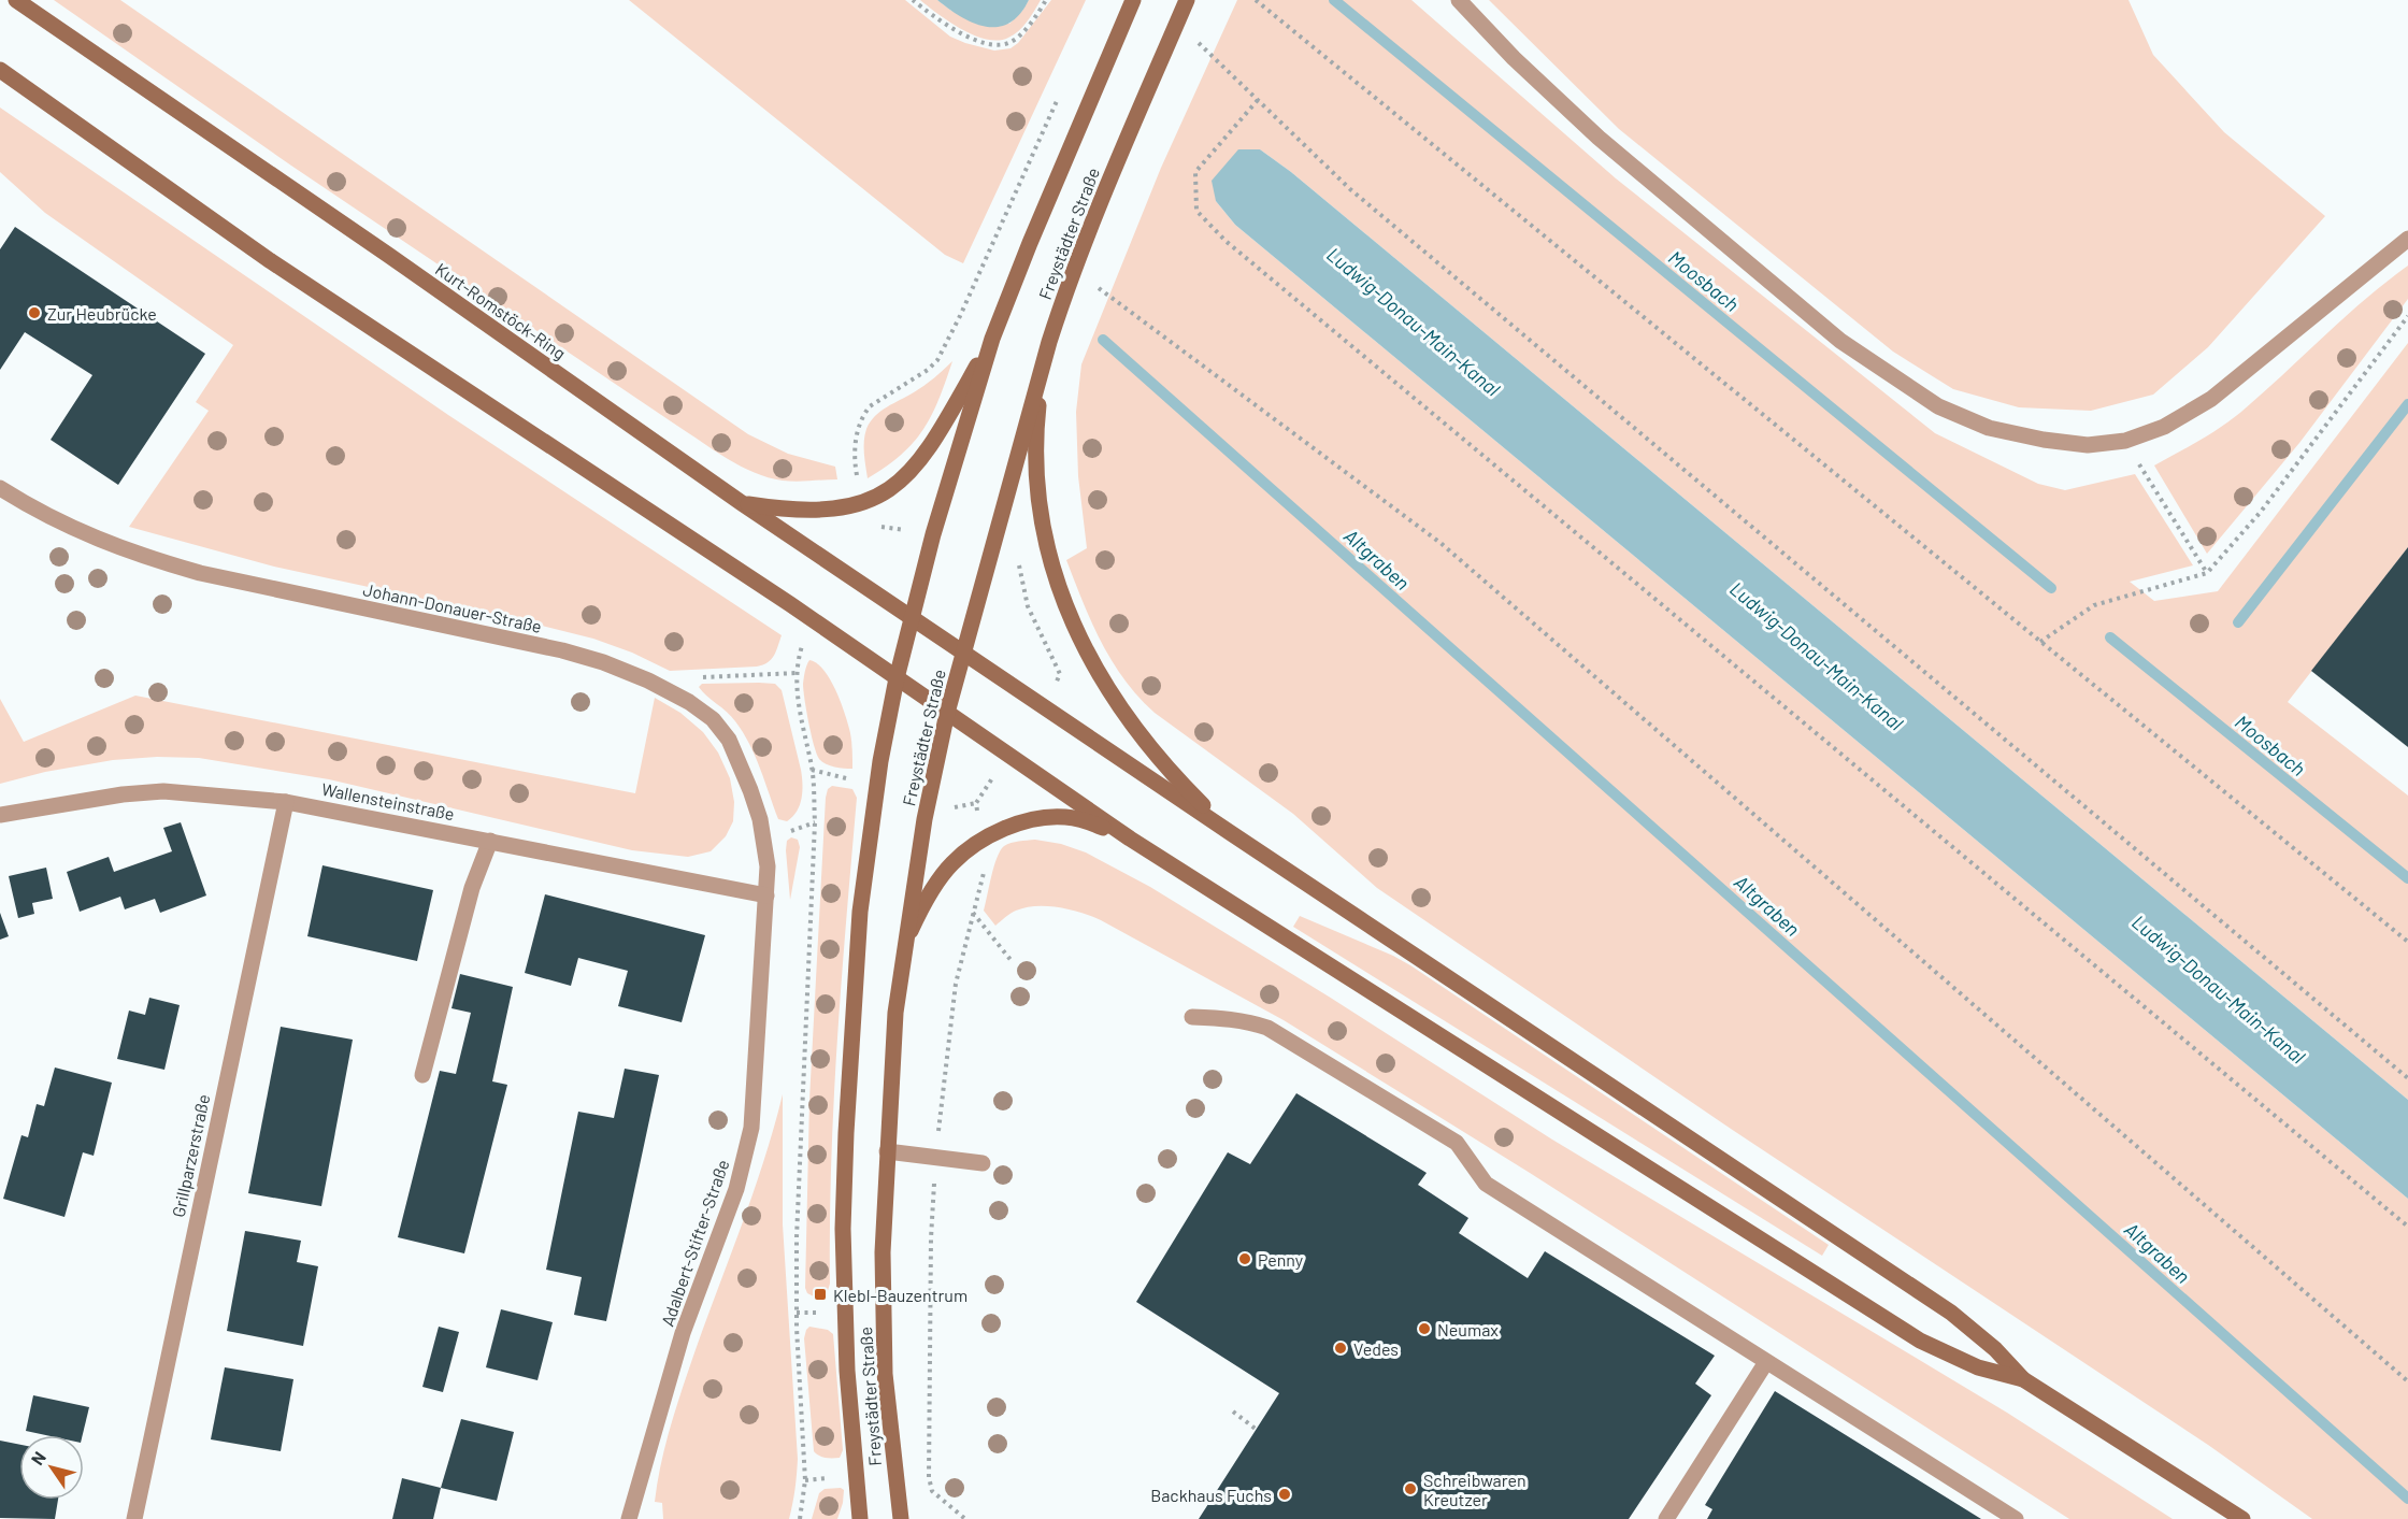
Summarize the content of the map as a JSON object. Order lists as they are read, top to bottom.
{
  "streets": {
    "main road": ["Freystädter Straße", "Kurt-Romstöck-Ring"],
    "street": [
      "Johann-Donauer-Straße",
      "Wallensteinstraße",
      "Grillparzerstraße",
      "Adalbert-Stifter-Straße"
    ]
  },
  "crossings": [
    ["Freystädter Straße", "Kurt-Romstöck-Ring"],
    ["Johann-Donauer-Straße", "Wallensteinstraße"],
    ["Johann-Donauer-Straße", "Adalbert-Stifter-Straße"],
    ["Wallensteinstraße", "Grillparzerstraße"],
    ["Wallensteinstraße", "Adalbert-Stifter-Straße"]
  ],
  "water": ["Moosbach", "Ludwig-Donau-Main-Kanal", "Altgraben"],
  "places": {
    "other": [
      "Zur Heubrücke",
      "Penny",
      "Neumax",
      "Vedes",
      "Schreibwaren Kreutzer",
      "Backhaus Fuchs"
    ],
    "transit": ["Klebl-Bauzentrum"]
  },
  "north": "top left"
}
